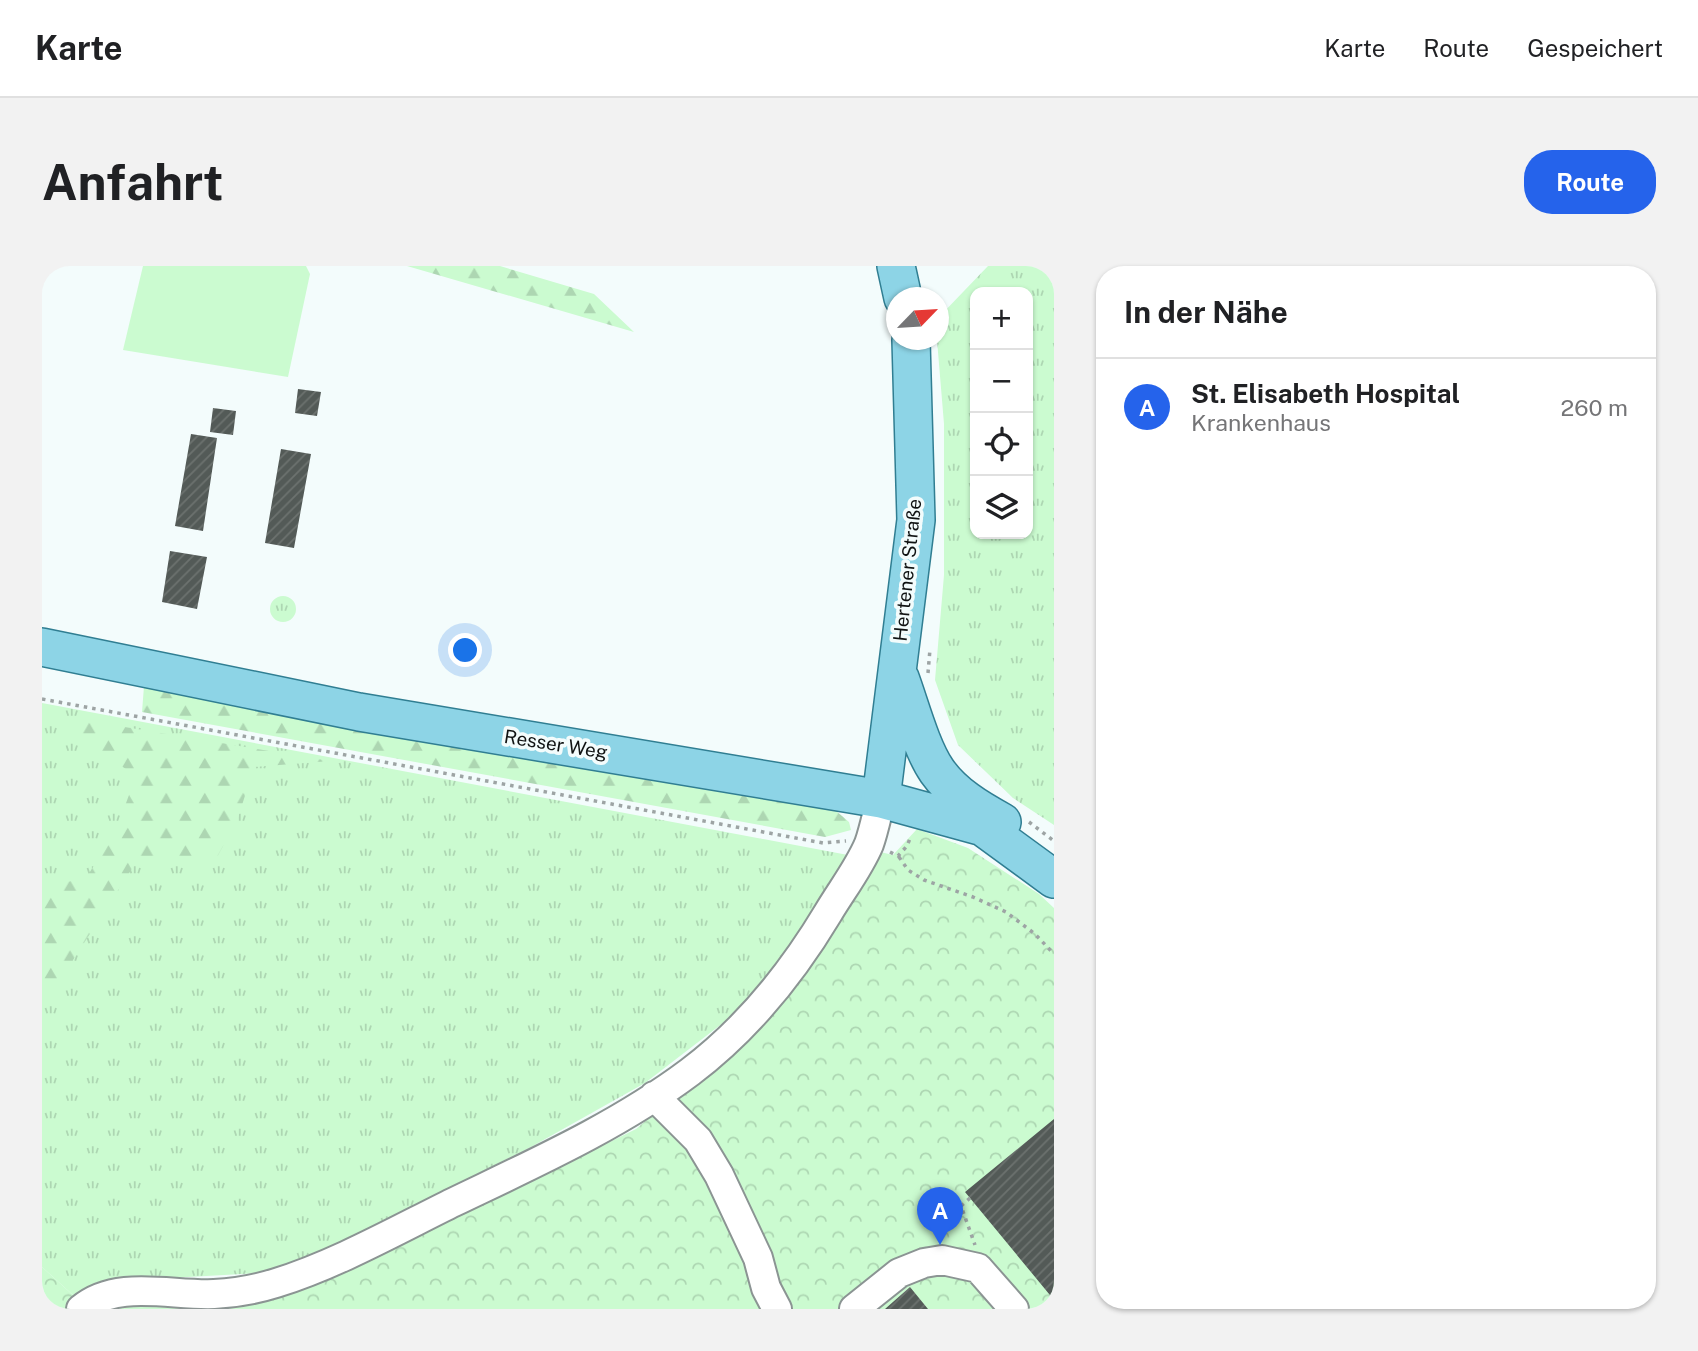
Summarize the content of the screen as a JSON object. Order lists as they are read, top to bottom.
{
  "streets": {
    "main road": ["Hertener Straße", "Resser Weg"]
  },
  "crossings": [
    ["Hertener Straße", "Resser Weg"]
  ],
  "north": "top right",
  "page": {
    "header": "Karte",
    "nav": ["Karte", "Route", "Gespeichert"],
    "buttons": "Route",
    "title": "Anfahrt",
    "heading": "In der Nähe",
    "map_buttons": ["+", "−"],
    "list": [
      {
        "mark": "A",
        "name": "St. Elisabeth Hospital",
        "note": "Krankenhaus",
        "value": "260 m"
      }
    ],
    "pins": "A"
  }
}
